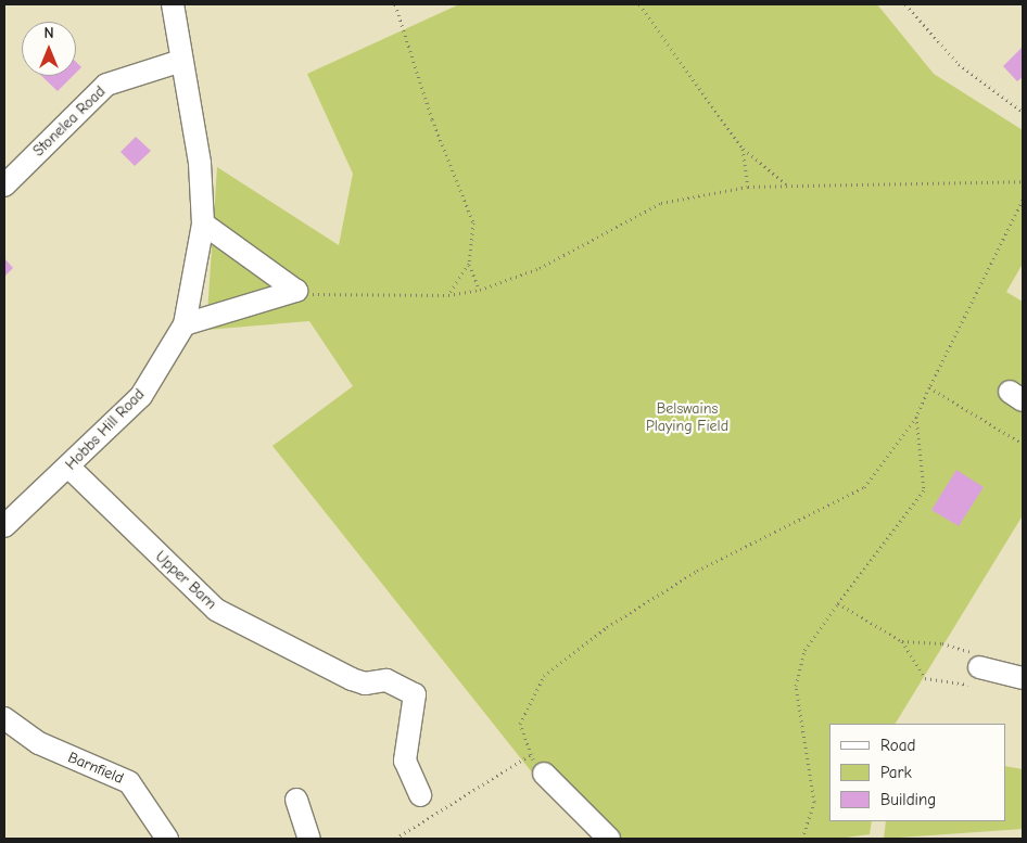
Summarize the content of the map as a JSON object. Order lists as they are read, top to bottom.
{
  "streets": {
    "street": [
      "Stonelea Road",
      "Hobbs Hill Road",
      "Upper Barn",
      "Barnfield"
    ]
  },
  "crossings": [
    ["Stonelea Road", "Hobbs Hill Road"],
    ["Hobbs Hill Road", "Upper Barn"]
  ],
  "parks": ["Belswains Playing Field"],
  "legend": ["Road", "Park", "Building"],
  "north": "top"
}
